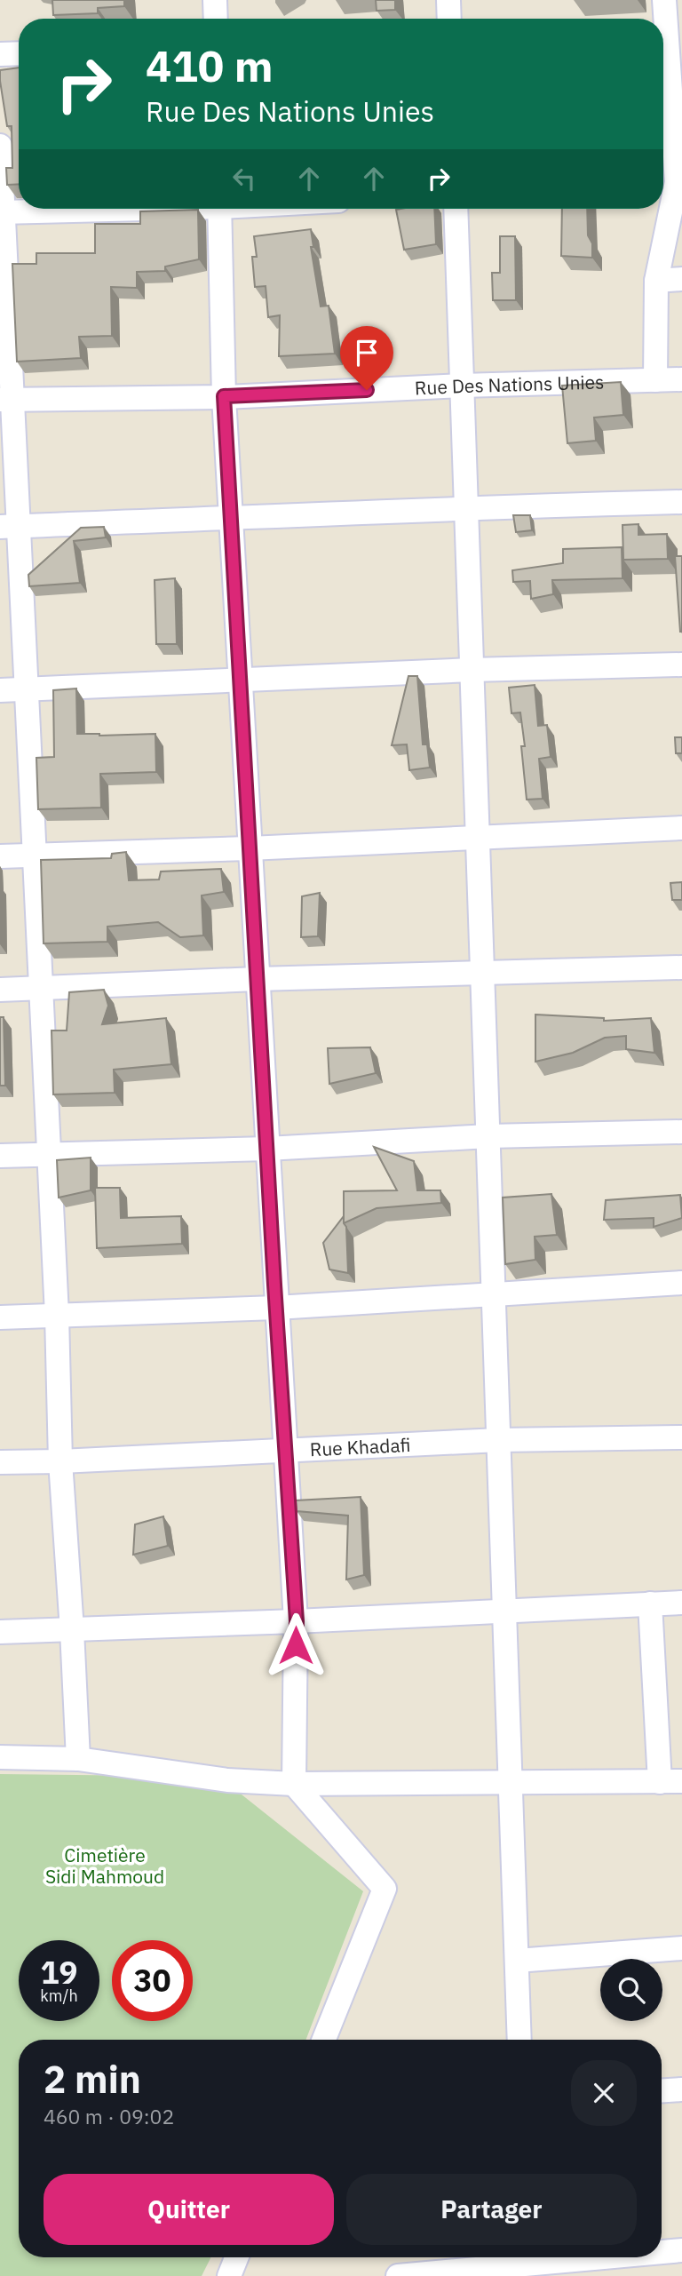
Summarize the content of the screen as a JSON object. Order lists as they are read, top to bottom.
{
  "streets": {
    "street": ["Rue Des Nations Unies", "Rue Khadafi"]
  },
  "parks": ["Cimetière Sidi Mahmoud"],
  "page": {
    "turn": ["410 m", "Rue Des Nations Unies"],
    "speed": "19 km/h",
    "limit": "30",
    "heading": ["2 min", "460 m · 09:02"],
    "buttons": ["Quitter", "Partager"]
  }
}
